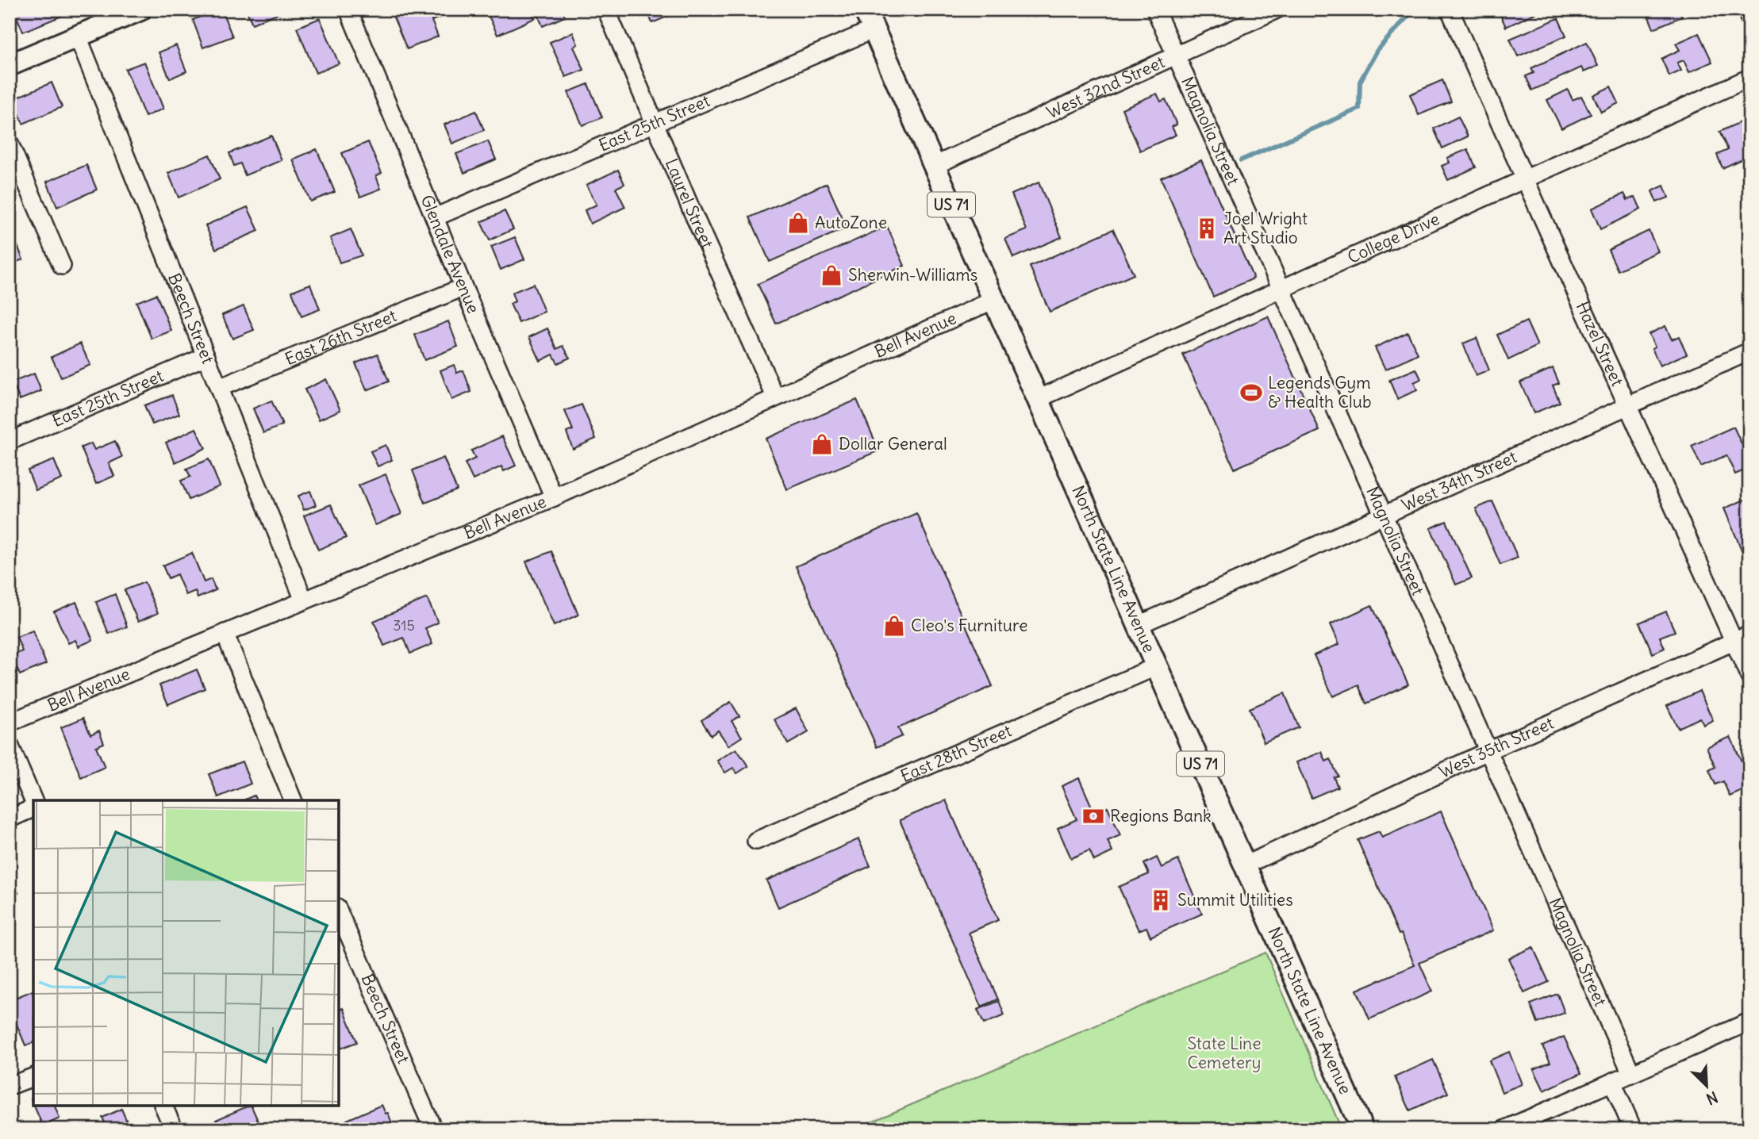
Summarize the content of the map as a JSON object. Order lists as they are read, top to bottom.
{
  "streets": {
    "main road": ["US 71", "North State Line Avenue"],
    "street": [
      "West 32nd Street",
      "East 25th Street",
      "Magnolia Street",
      "Laurel Street",
      "College Drive",
      "Glendale Avenue",
      "Beech Street",
      "Bell Avenue",
      "East 26th Street",
      "Hazel Street",
      "West 34th Street",
      "West 35th Street",
      "East 28th Street"
    ]
  },
  "crossings": [
    ["West 32nd Street", "Magnolia Street"],
    ["West 32nd Street", "North State Line Avenue"],
    ["East 25th Street", "Laurel Street"],
    ["East 25th Street", "Glendale Avenue"],
    ["East 25th Street", "Beech Street"],
    ["East 25th Street", "North State Line Avenue"],
    ["Magnolia Street", "College Drive"],
    ["Magnolia Street", "West 34th Street"],
    ["Magnolia Street", "West 35th Street"],
    ["Laurel Street", "Bell Avenue"],
    ["College Drive", "Hazel Street"],
    ["College Drive", "North State Line Avenue"],
    ["Glendale Avenue", "Bell Avenue"],
    ["Glendale Avenue", "East 26th Street"],
    ["Beech Street", "Bell Avenue"],
    ["Beech Street", "East 26th Street"],
    ["Bell Avenue", "North State Line Avenue"],
    ["Hazel Street", "West 34th Street"],
    ["Hazel Street", "West 35th Street"],
    ["West 34th Street", "North State Line Avenue"],
    ["North State Line Avenue", "West 35th Street"],
    ["North State Line Avenue", "East 28th Street"]
  ],
  "parks": ["State Line Cemetery"],
  "places": {
    "shop": [
      "AutoZone",
      "Sherwin-Williams",
      "Dollar General",
      "Cleo's Furniture"
    ],
    "building": ["Joel Wright Art Studio", "Summit Utilities"],
    "sports": ["Legends Gym & Health Club"],
    "bank": ["Regions Bank"]
  },
  "house_numbers": ["315"],
  "north": "bottom right"
}
